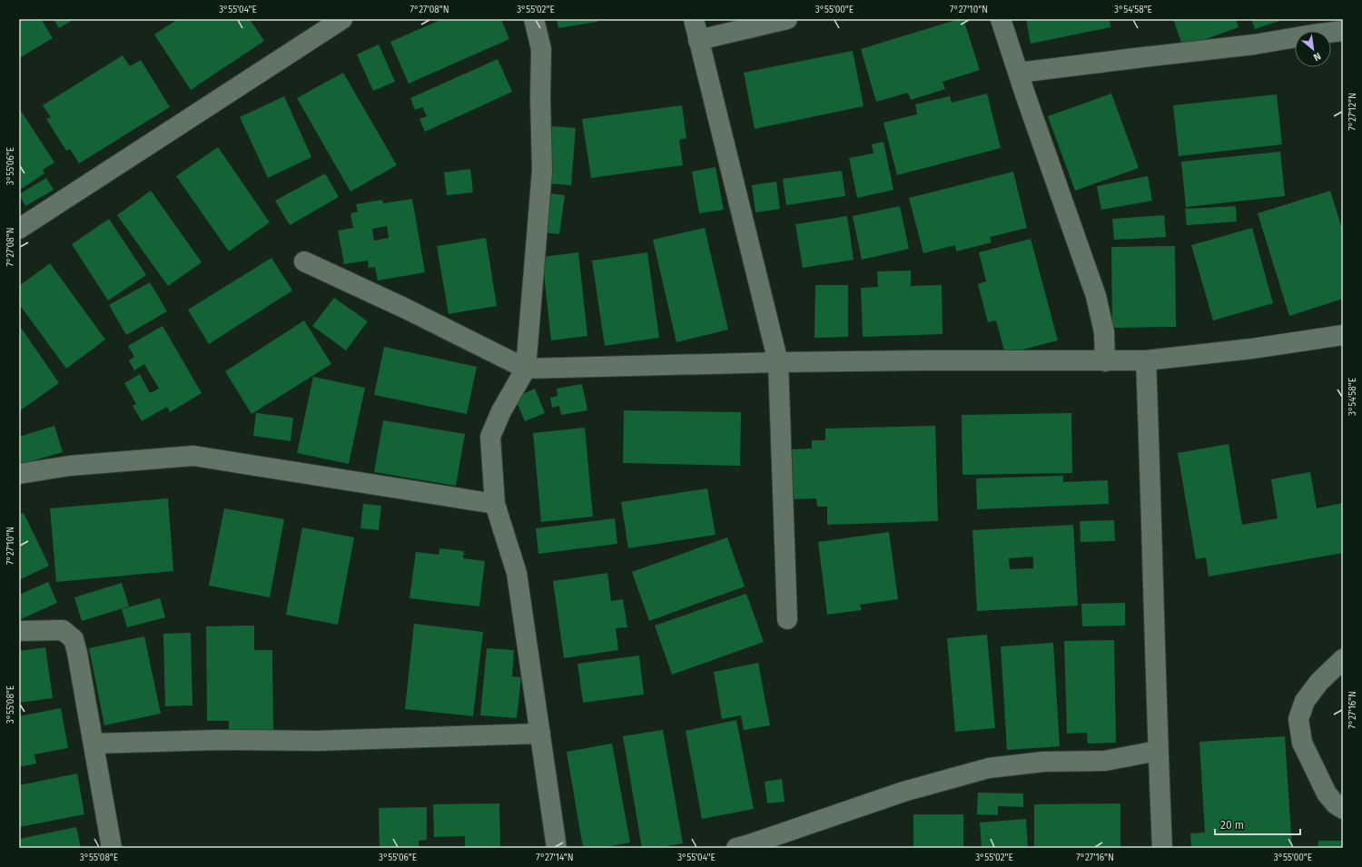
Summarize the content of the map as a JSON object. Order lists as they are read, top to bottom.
{
  "scale_bar": "20 m",
  "north": "bottom right",
  "coordinates": [
    "3°55'04\"E",
    "7°27'08\"N",
    "3°55'02\"E",
    "3°55'00\"E",
    "7°27'10\"N",
    "3°54'58\"E",
    "7°27'12\"N",
    "3°55'06\"E",
    "3°55'08\"E",
    "7°27'16\"N",
    "7°27'14\"N"
  ]
}
